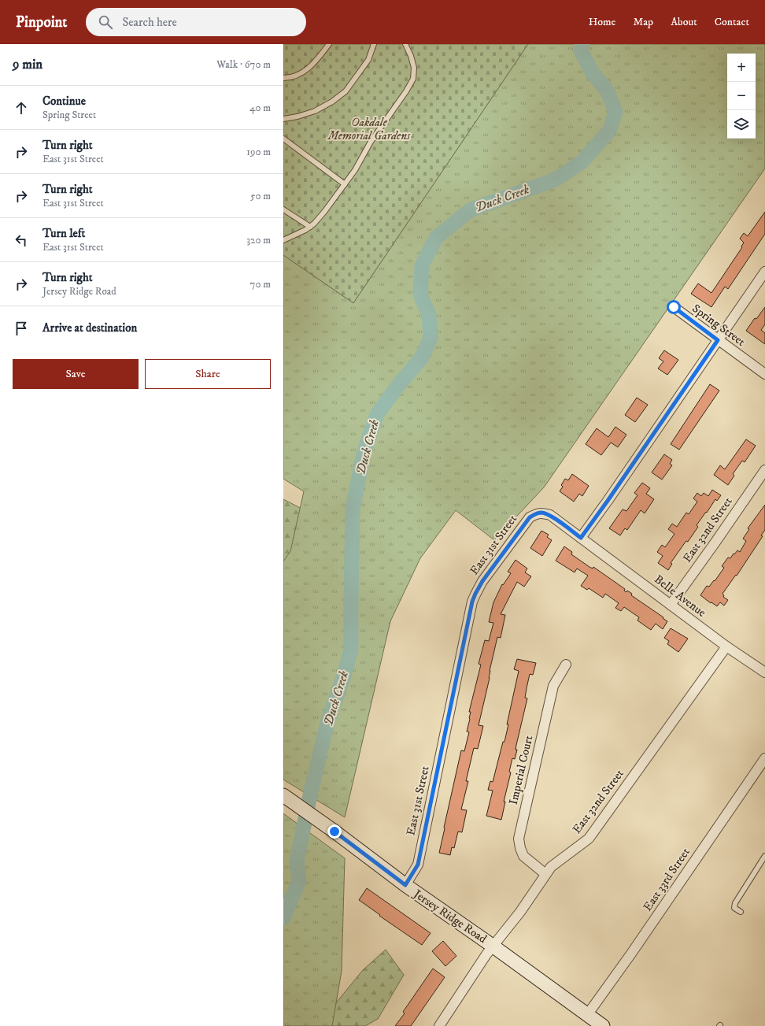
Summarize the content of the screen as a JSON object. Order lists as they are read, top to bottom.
{
  "streets": {
    "street": [
      "Spring Street",
      "East 32nd Street",
      "East 31st Street",
      "Belle Avenue",
      "Imperial Court",
      "East 33rd Street",
      "Jersey Ridge Road"
    ]
  },
  "crossings": [
    ["East 32nd Street", "Belle Avenue"],
    ["East 32nd Street", "Imperial Court"],
    ["East 32nd Street", "Jersey Ridge Road"],
    ["East 31st Street", "Belle Avenue"],
    ["East 31st Street", "Jersey Ridge Road"],
    ["East 33rd Street", "Jersey Ridge Road"]
  ],
  "water": ["Duck Creek"],
  "parks": ["Oakdale Memorial Gardens"],
  "page": {
    "header": "Pinpoint",
    "search": "Search here",
    "nav": [
      "Home",
      "Map",
      "About",
      "Contact"
    ],
    "heading": ["9 min", "Walk · 670 m"],
    "map_buttons": ["+", "−"],
    "list": [
      ["Continue", "Spring Street", "40 m"],
      ["Turn right", "East 31st Street", "190 m"],
      ["Turn right", "East 31st Street", "50 m"],
      ["Turn left", "East 31st Street", "320 m"],
      ["Turn right", "Jersey Ridge Road", "70 m"],
      "Arrive at destination"
    ],
    "buttons": ["Save", "Share"]
  }
}
